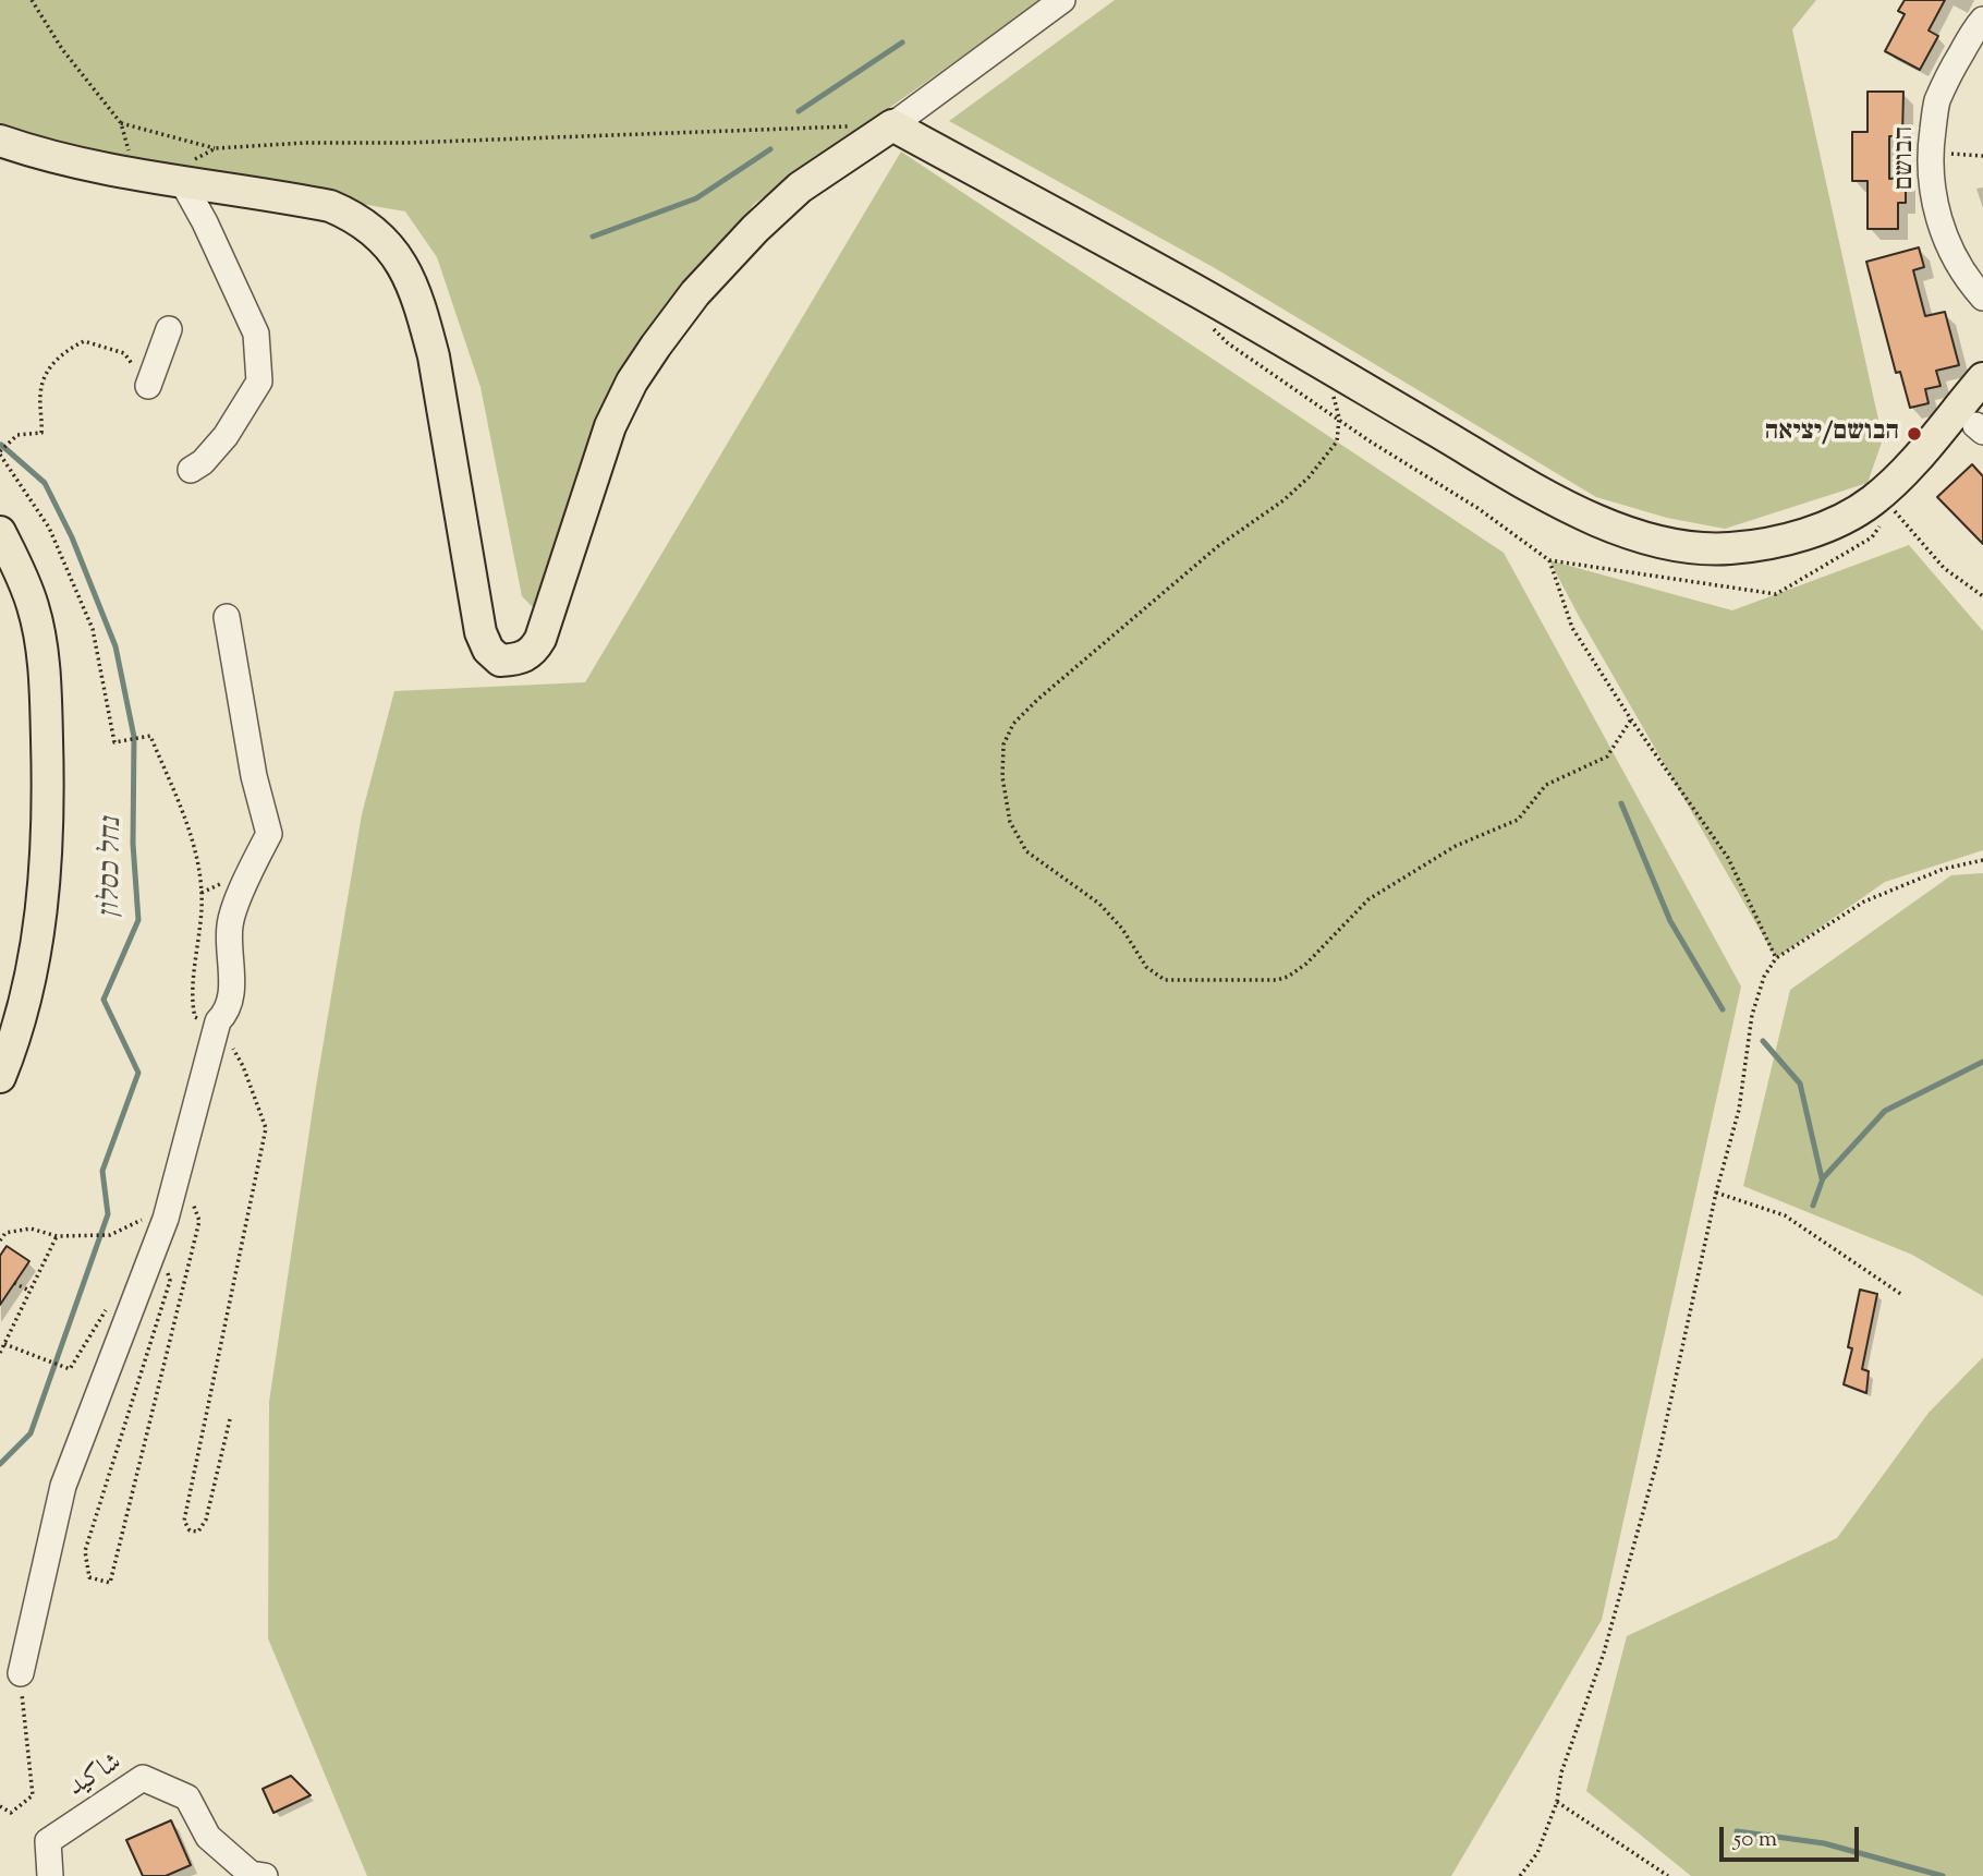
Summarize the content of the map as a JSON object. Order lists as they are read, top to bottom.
{
  "streets": {
    "street": ["הבושם", "شاكيد"]
  },
  "water": ["נחל כסלון"],
  "places": ["הבושם/יציאה"],
  "scale_bar": "50 m"
}
